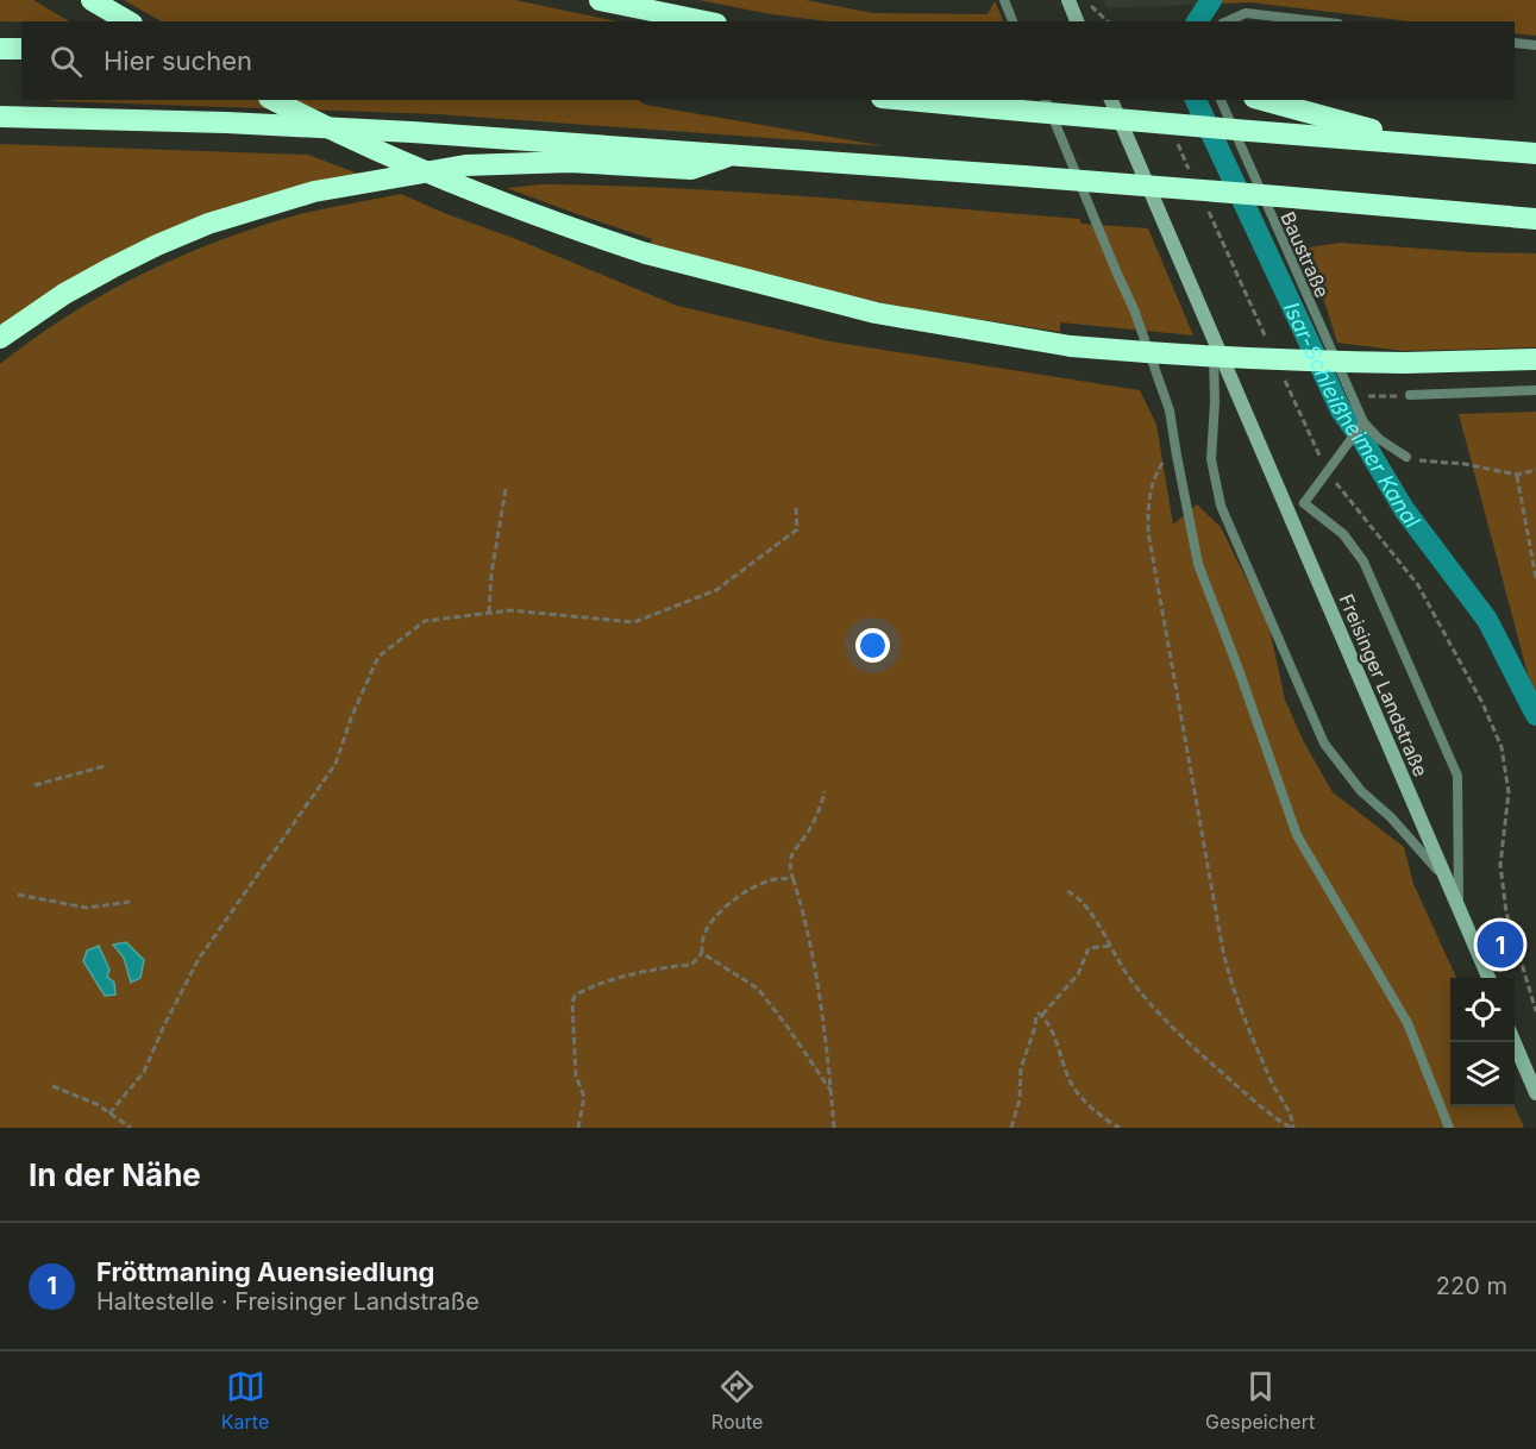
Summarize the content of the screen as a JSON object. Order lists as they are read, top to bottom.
{
  "streets": {
    "main road": ["Freisinger Landstraße"],
    "lane": ["Baustraße"]
  },
  "water": ["Isar-Schleißheimer Kanal"],
  "page": {
    "search": "Hier suchen",
    "pins": "1",
    "heading": "In der Nähe",
    "list": [
      {
        "mark": "1",
        "name": "Fröttmaning Auensiedlung",
        "note": "Haltestelle · Freisinger Landstraße",
        "value": "220 m"
      }
    ],
    "nav": ["Karte", "Route", "Gespeichert"]
  }
}
